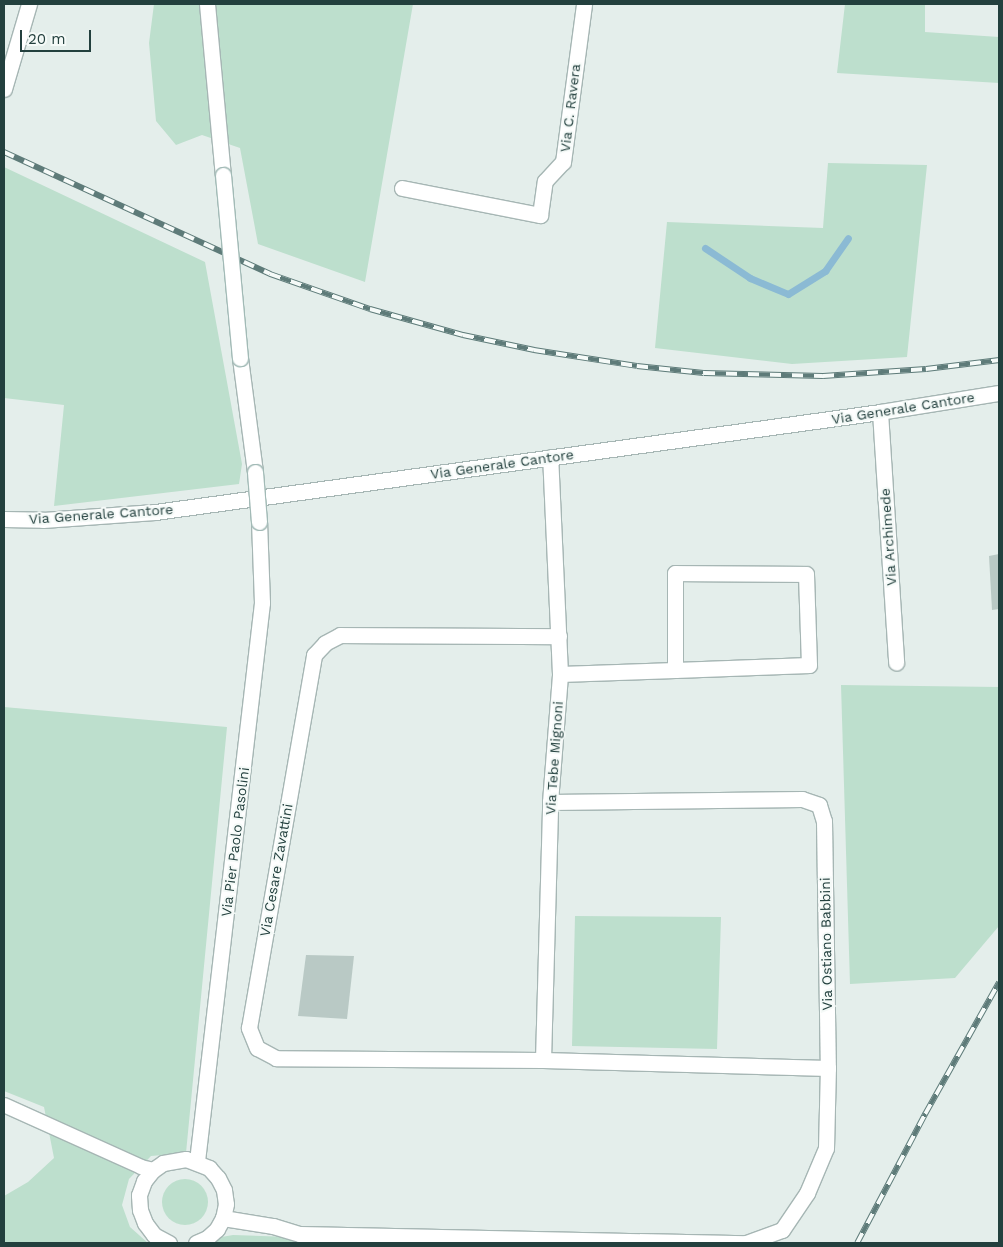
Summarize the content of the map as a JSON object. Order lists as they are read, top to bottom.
{
  "streets": {
    "street": [
      "Via C. Ravera",
      "Via Generale Cantore",
      "Via Archimede",
      "Via Tebe Mignoni",
      "Via Pier Paolo Pasolini",
      "Via Cesare Zavattini",
      "Via Ostiano Babbini"
    ]
  },
  "crossings": [
    ["Via Generale Cantore", "Via Archimede"],
    ["Via Generale Cantore", "Via Tebe Mignoni"],
    ["Via Tebe Mignoni", "Via Cesare Zavattini"],
    ["Via Tebe Mignoni", "Via Ostiano Babbini"]
  ],
  "scale_bar": "20 m"
}
